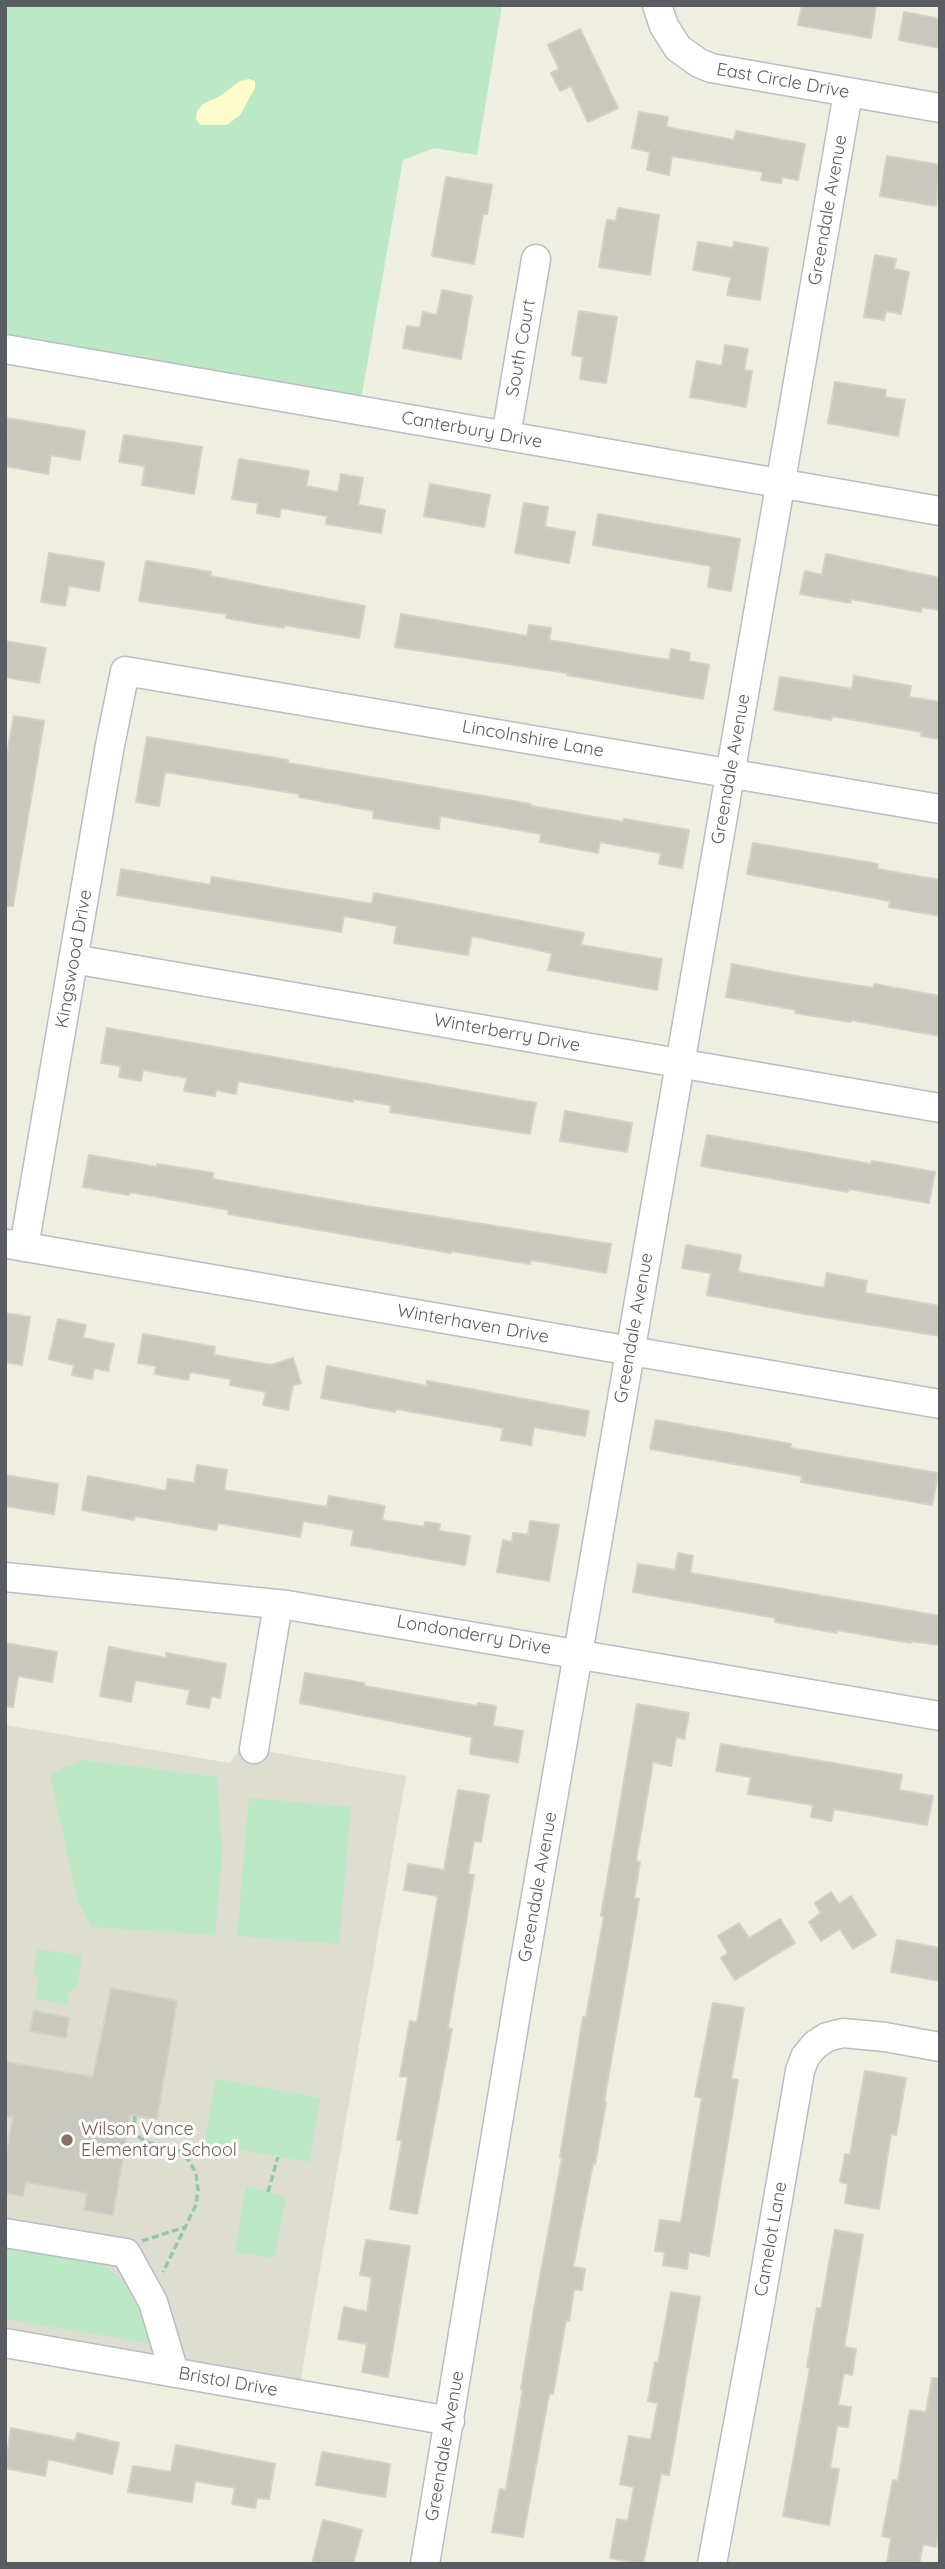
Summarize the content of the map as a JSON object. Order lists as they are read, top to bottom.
{
  "streets": {
    "street": [
      "East Circle Drive",
      "Greendale Avenue",
      "South Court",
      "Canterbury Drive",
      "Lincolnshire Lane",
      "Kingswood Drive",
      "Winterberry Drive",
      "Winterhaven Drive",
      "Londonderry Drive",
      "Camelot Lane",
      "Bristol Drive"
    ]
  },
  "crossings": [
    ["East Circle Drive", "Greendale Avenue"],
    ["Greendale Avenue", "Canterbury Drive"],
    ["Greendale Avenue", "Lincolnshire Lane"],
    ["Greendale Avenue", "Winterberry Drive"],
    ["Greendale Avenue", "Winterhaven Drive"],
    ["Greendale Avenue", "Londonderry Drive"],
    ["Greendale Avenue", "Bristol Drive"],
    ["South Court", "Canterbury Drive"],
    ["Lincolnshire Lane", "Kingswood Drive"],
    ["Kingswood Drive", "Winterberry Drive"],
    ["Kingswood Drive", "Winterhaven Drive"]
  ],
  "places": ["Wilson Vance Elementary School"]
}
